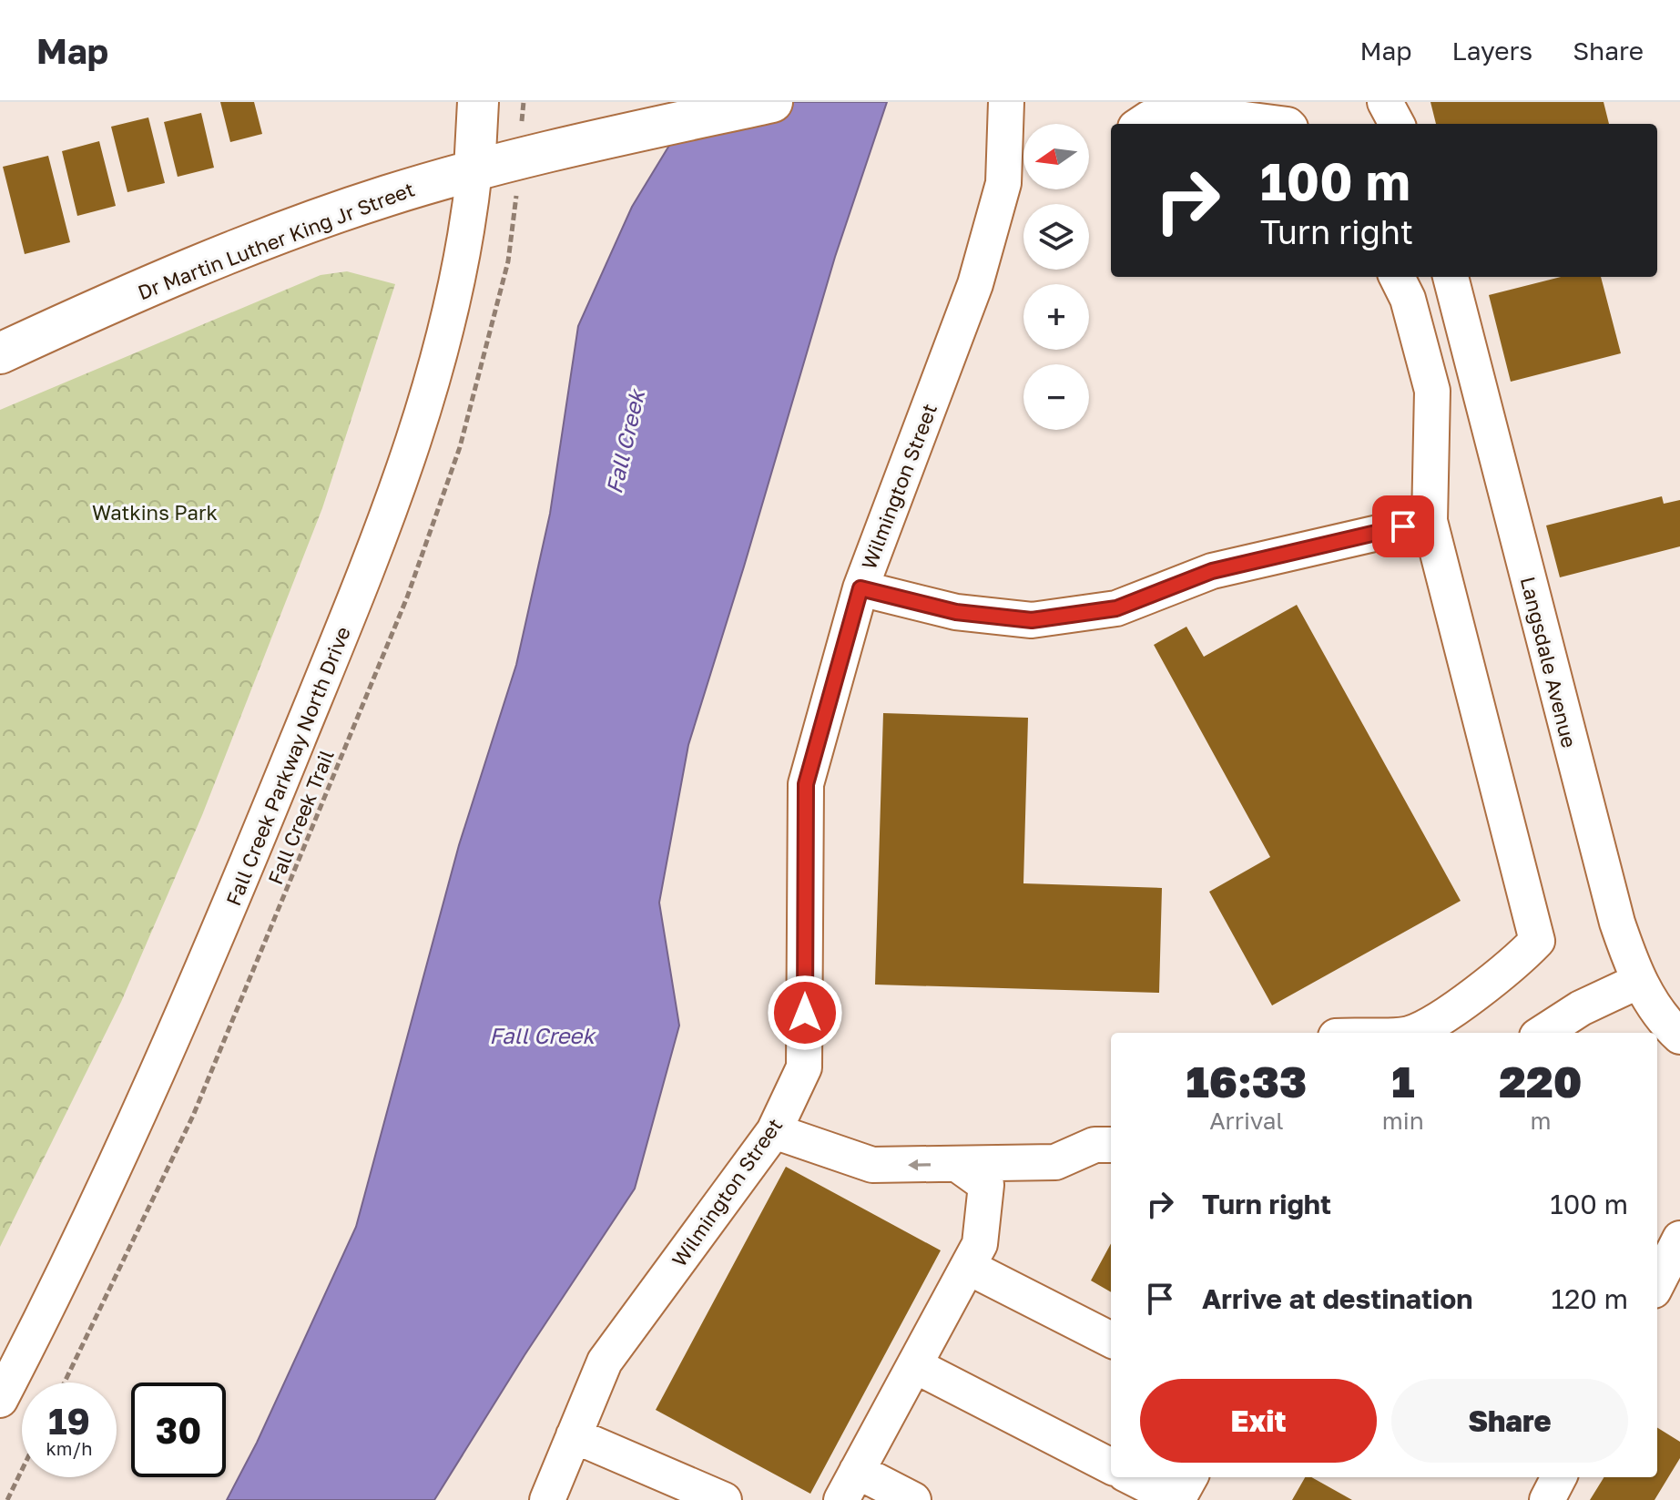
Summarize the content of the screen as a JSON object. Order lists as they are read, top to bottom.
{
  "streets": {
    "main road": ["Dr Martin Luther King Jr Street", "Fall Creek Parkway North Drive"],
    "street": ["Wilmington Street", "Langsdale Avenue"],
    "path": ["Fall Creek Trail"]
  },
  "crossings": [
    ["Dr Martin Luther King Jr Street", "Fall Creek Parkway North Drive"]
  ],
  "water": ["Fall Creek"],
  "parks": ["Watkins Park"],
  "north": "left",
  "page": {
    "header": "Map",
    "nav": ["Map", "Layers", "Share"],
    "map_buttons": ["+", "−"],
    "turn": ["100 m", "Turn right"],
    "eta": [
      "16:33",
      "Arrival",
      "1",
      "min",
      "220",
      "m"
    ],
    "list": [
      {
        "name": "Turn right",
        "value": "100 m"
      },
      {
        "name": "Arrive at destination",
        "value": "120 m"
      }
    ],
    "buttons": ["Exit", "Share"],
    "speed": "19 km/h",
    "limit": "30"
  }
}
